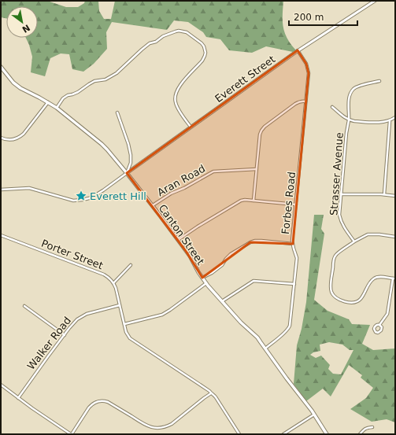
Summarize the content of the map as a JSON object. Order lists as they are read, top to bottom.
{
  "streets": {
    "main road": ["Canton Street"],
    "street": [
      "Everett Street",
      "Strasser Avenue",
      "Aran Road",
      "Forbes Road",
      "Porter Street",
      "Walker Road"
    ]
  },
  "crossings": [
    ["Everett Street", "Forbes Road"],
    ["Everett Street", "Canton Street"],
    ["Aran Road", "Canton Street"],
    ["Forbes Road", "Canton Street"]
  ],
  "places": {
    "place": ["Everett Hill"]
  },
  "scale_bar": "200 m",
  "north": "bottom right"
}
